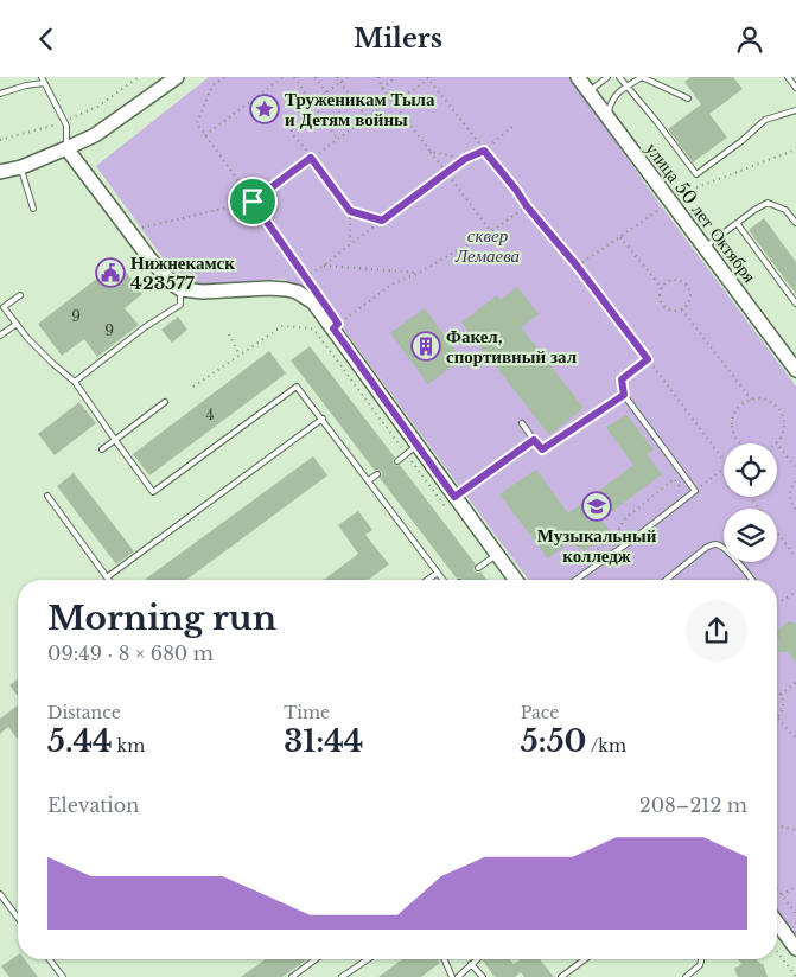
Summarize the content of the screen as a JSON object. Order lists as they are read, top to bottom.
{
  "streets": {
    "street": ["улица 50 лет Октября"]
  },
  "parks": ["сквер Лемаева"],
  "places": {
    "place": ["Труженикам Тыла и Детям войны"],
    "public building": ["Нижнекамск 423577"],
    "building": ["Факел, спортивный зал"],
    "school or university": ["Музыкальный колледж"]
  },
  "house_numbers": ["9", "9", "4"],
  "page": {
    "header": "Milers",
    "heading": ["Morning run", "09:49 · 8 × 680 m"],
    "stats": [
      ["Distance", "5.44 km"],
      ["Time", "31:44"],
      ["Pace", "5:50 /km"]
    ],
    "chart": ["Elevation", "208–212 m"]
  }
}
